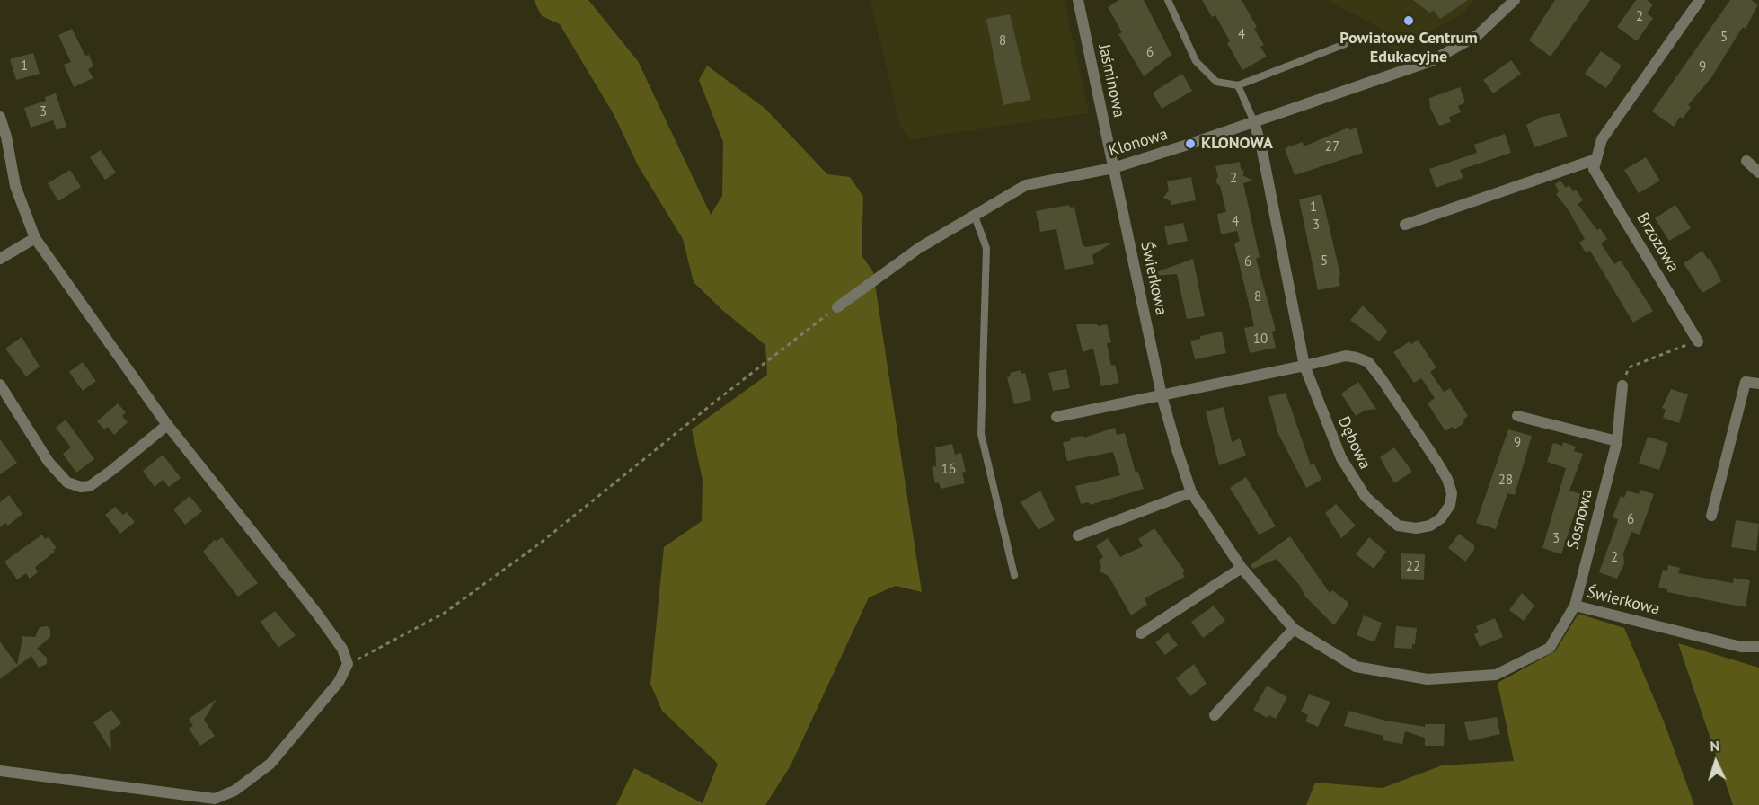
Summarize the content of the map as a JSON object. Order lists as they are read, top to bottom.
{
  "streets": {
    "street": [
      "Jaśminowa",
      "Klonowa",
      "Brzozowa",
      "Świerkowa",
      "Dębowa",
      "Sosnowa"
    ]
  },
  "crossings": [
    ["Jaśminowa", "Klonowa"],
    ["Jaśminowa", "Świerkowa"],
    ["Klonowa", "Świerkowa"],
    ["Klonowa", "Dębowa"],
    ["Świerkowa", "Sosnowa"]
  ],
  "places": ["Powiatowe Centrum Edukacyjne", "KLONOWA"],
  "house_numbers": [
    "2",
    "4",
    "5",
    "8",
    "6",
    "1",
    "9",
    "3",
    "27",
    "2",
    "1",
    "4",
    "3",
    "5",
    "6",
    "8",
    "10",
    "9",
    "16",
    "28",
    "6",
    "3",
    "2",
    "22"
  ],
  "north": "top"
}
